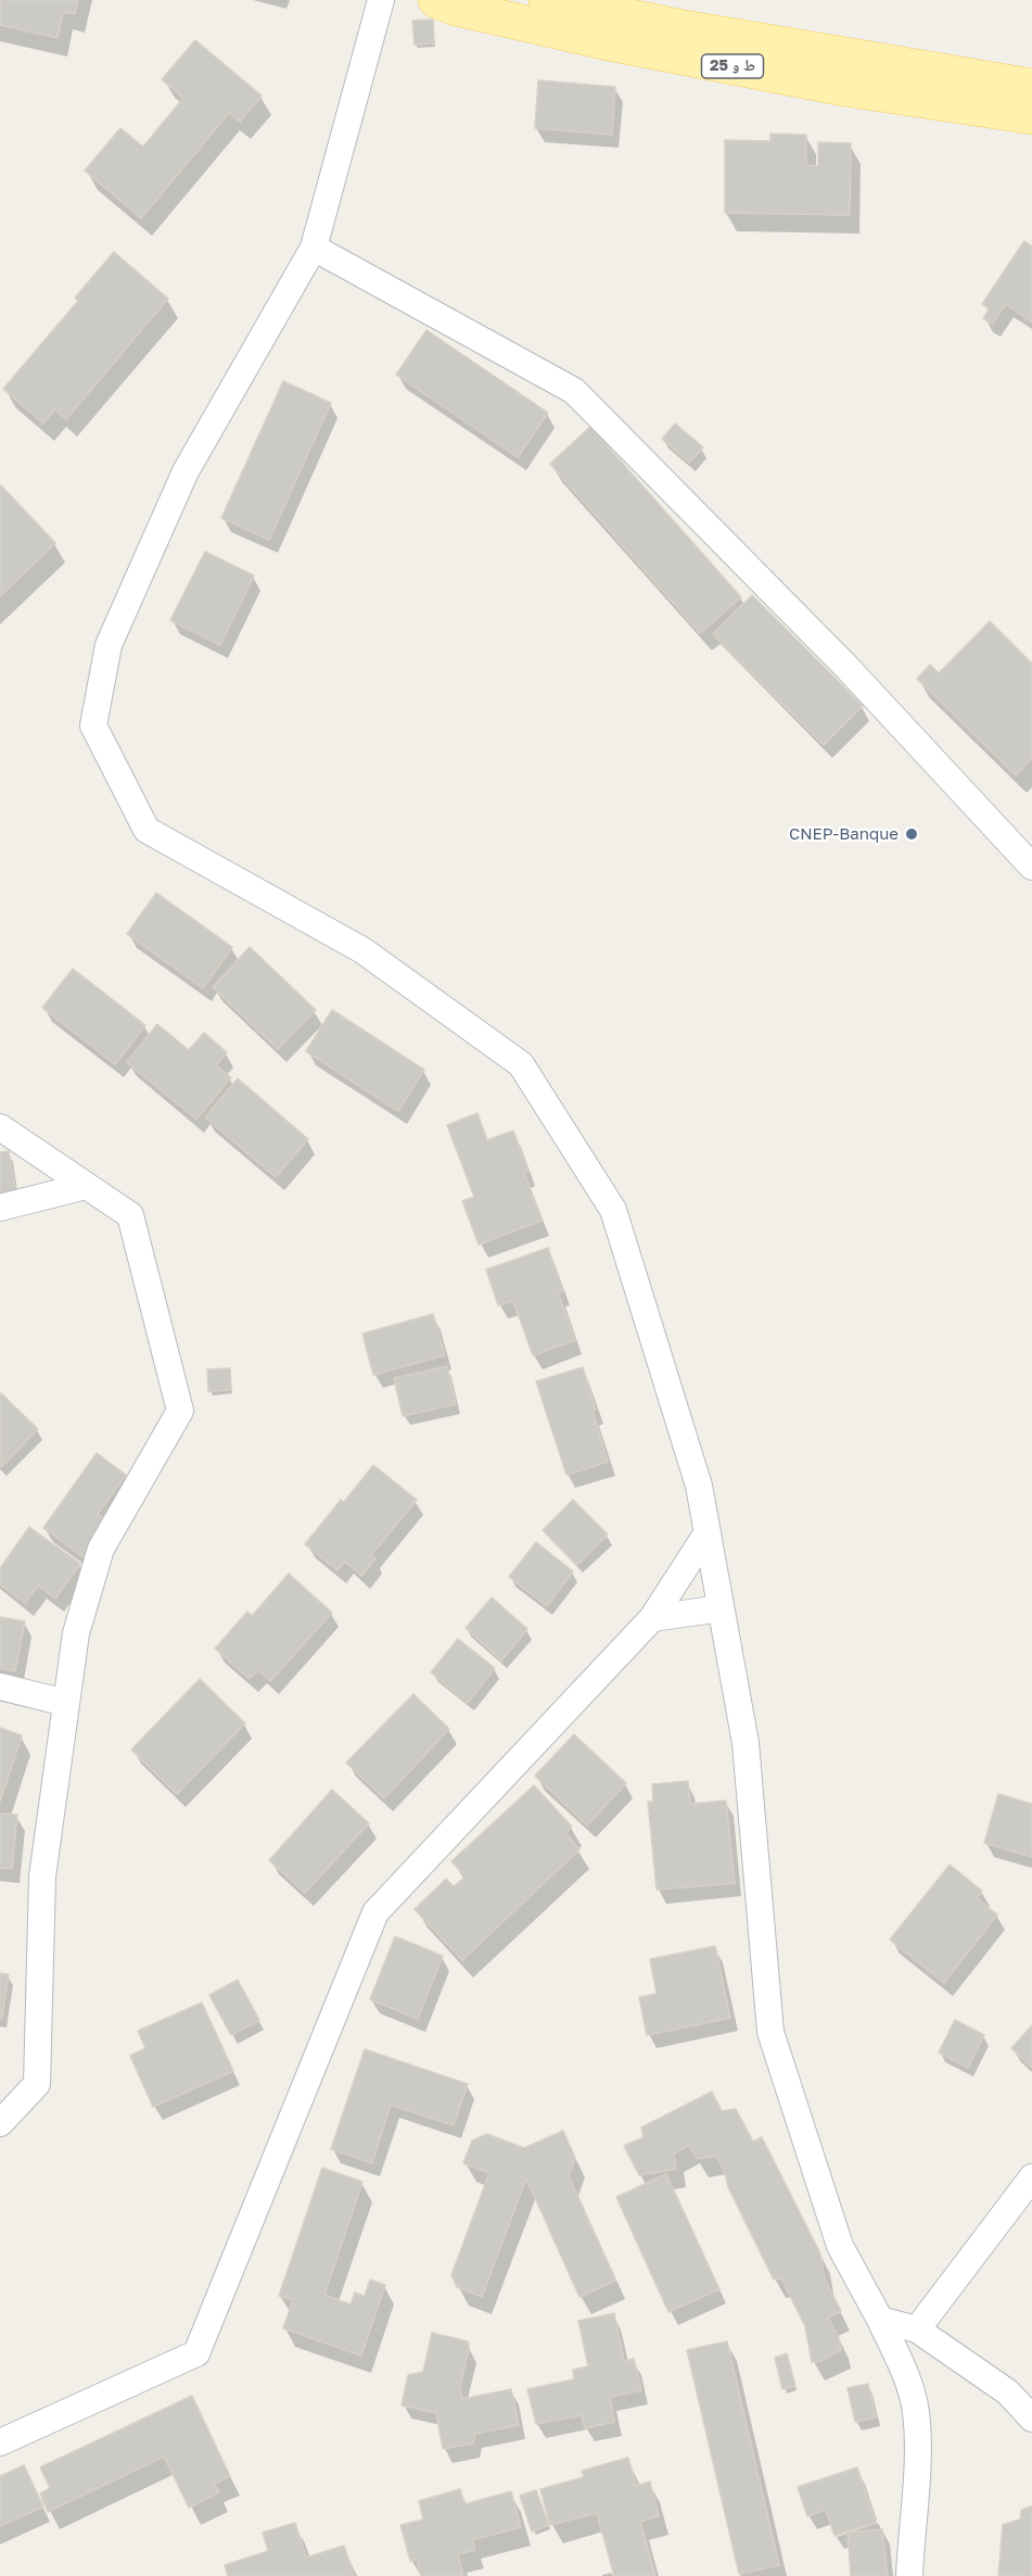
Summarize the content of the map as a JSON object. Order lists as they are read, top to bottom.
{
  "streets": {
    "main road": ["ط و 25"]
  },
  "places": ["CNEP-Banque"]
}
